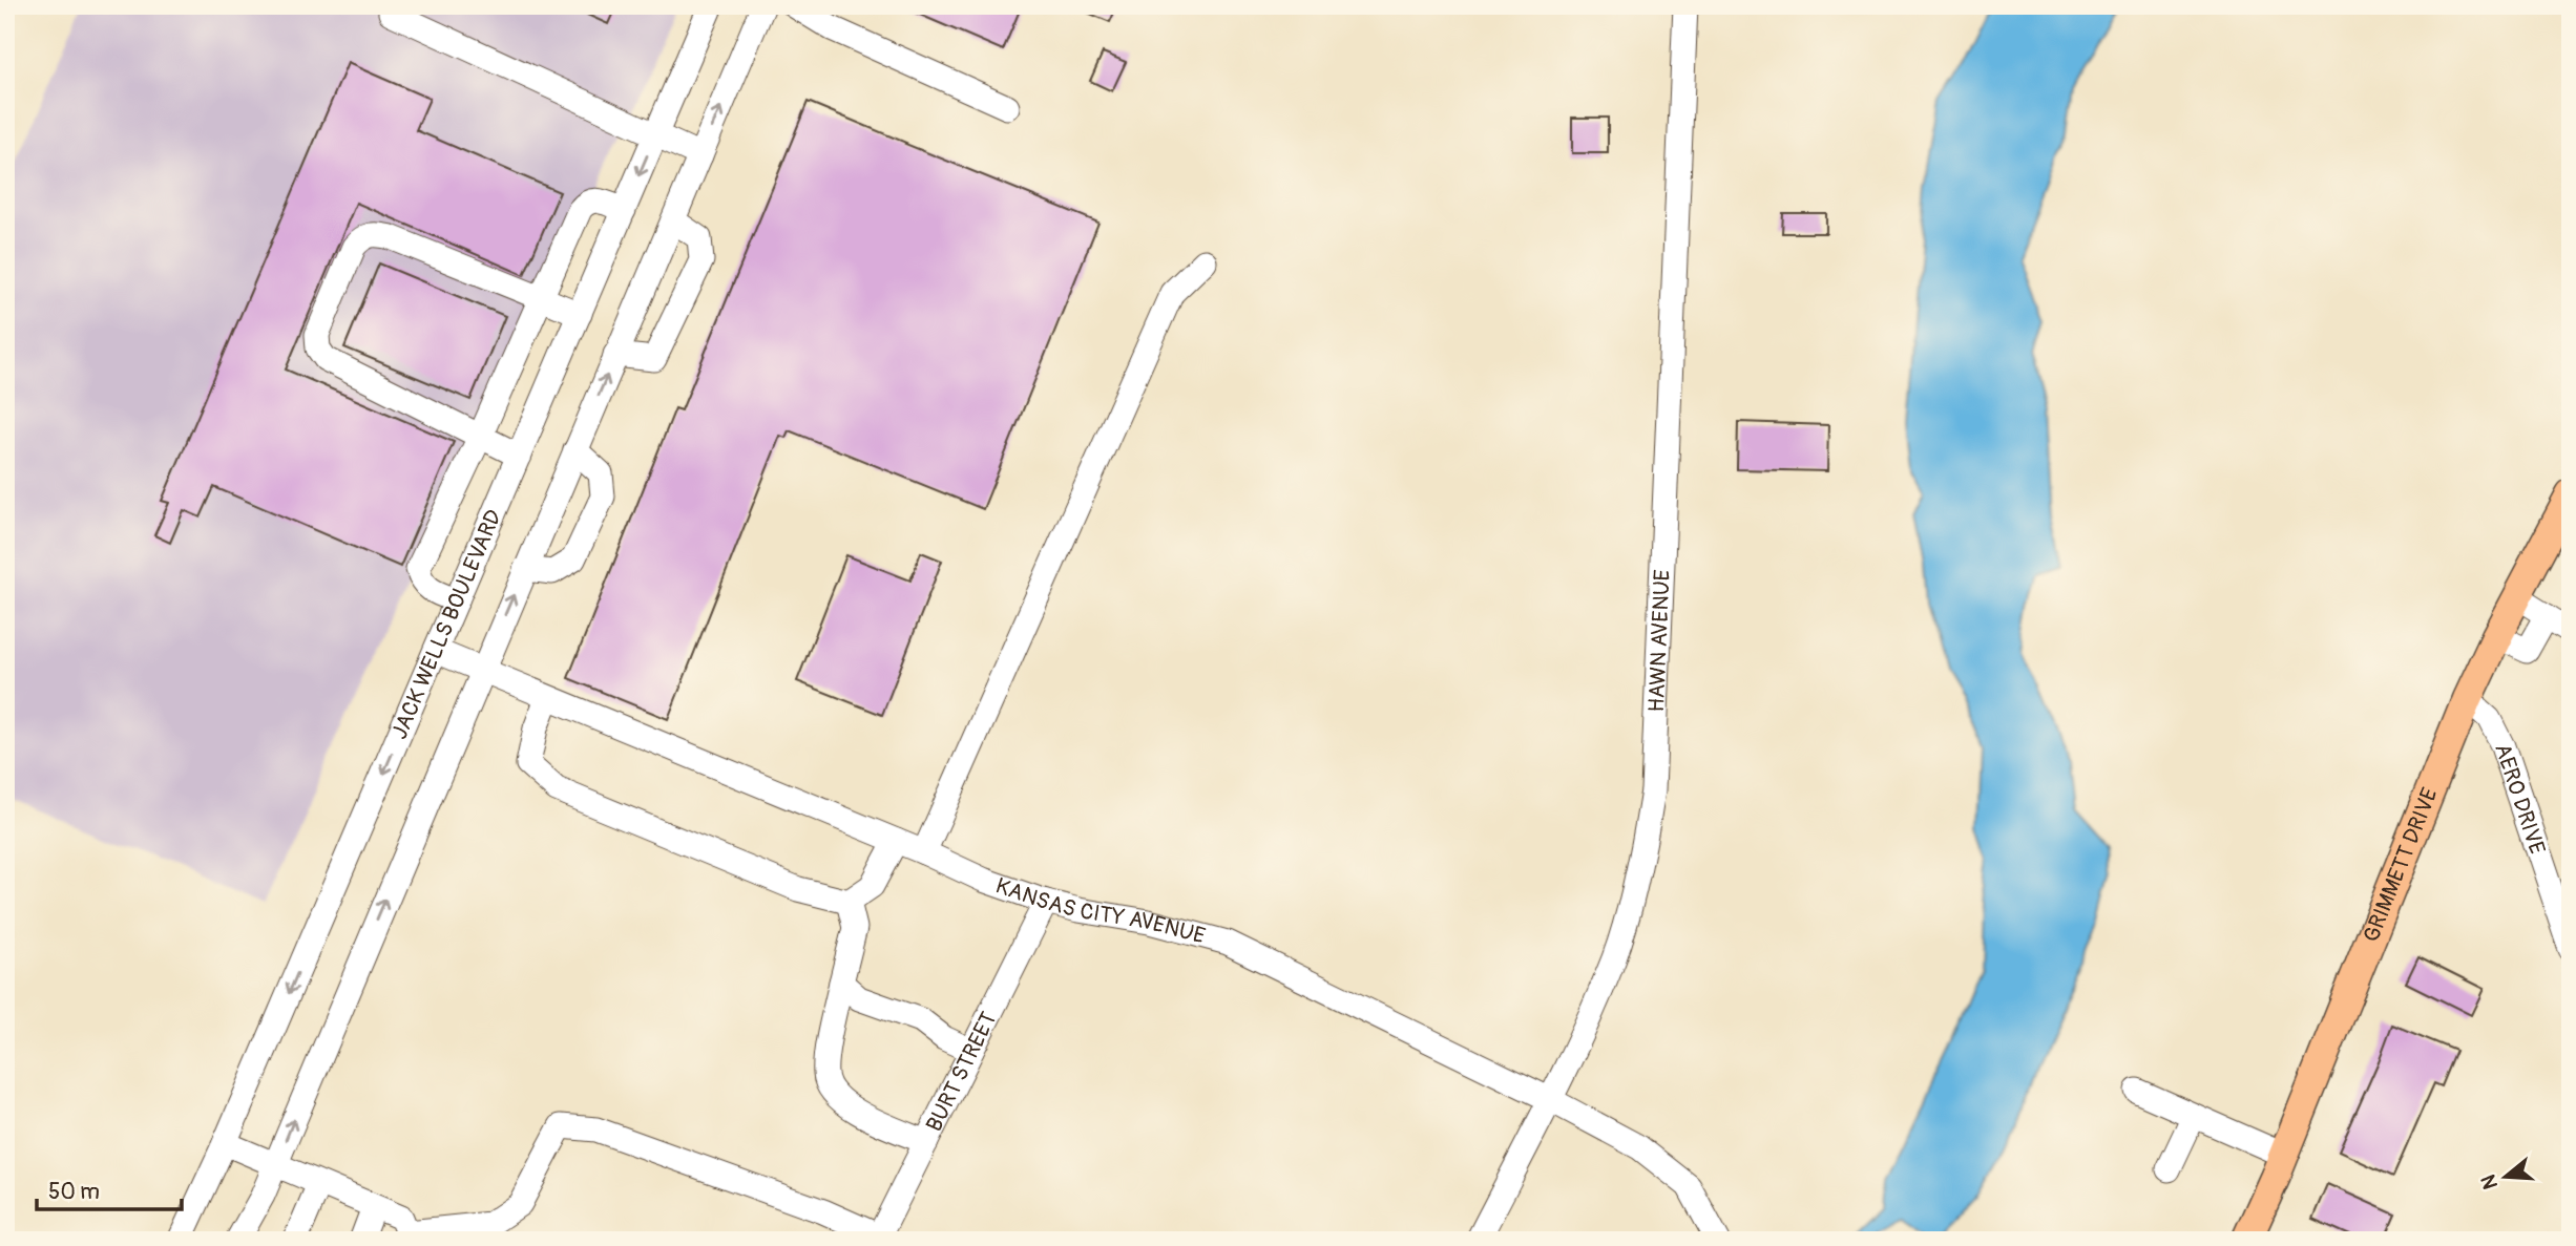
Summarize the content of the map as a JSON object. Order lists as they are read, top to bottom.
{
  "streets": {
    "main road": ["GRIMMETT DRIVE"],
    "street": [
      "JACK WELLS BOULEVARD",
      "HAWN AVENUE",
      "AERO DRIVE",
      "KANSAS CITY AVENUE",
      "BURT STREET"
    ]
  },
  "crossings": [
    ["JACK WELLS BOULEVARD", "KANSAS CITY AVENUE"],
    ["HAWN AVENUE", "KANSAS CITY AVENUE"],
    ["AERO DRIVE", "GRIMMETT DRIVE"],
    ["KANSAS CITY AVENUE", "BURT STREET"]
  ],
  "scale_bar": "50 m",
  "north": "left"
}
